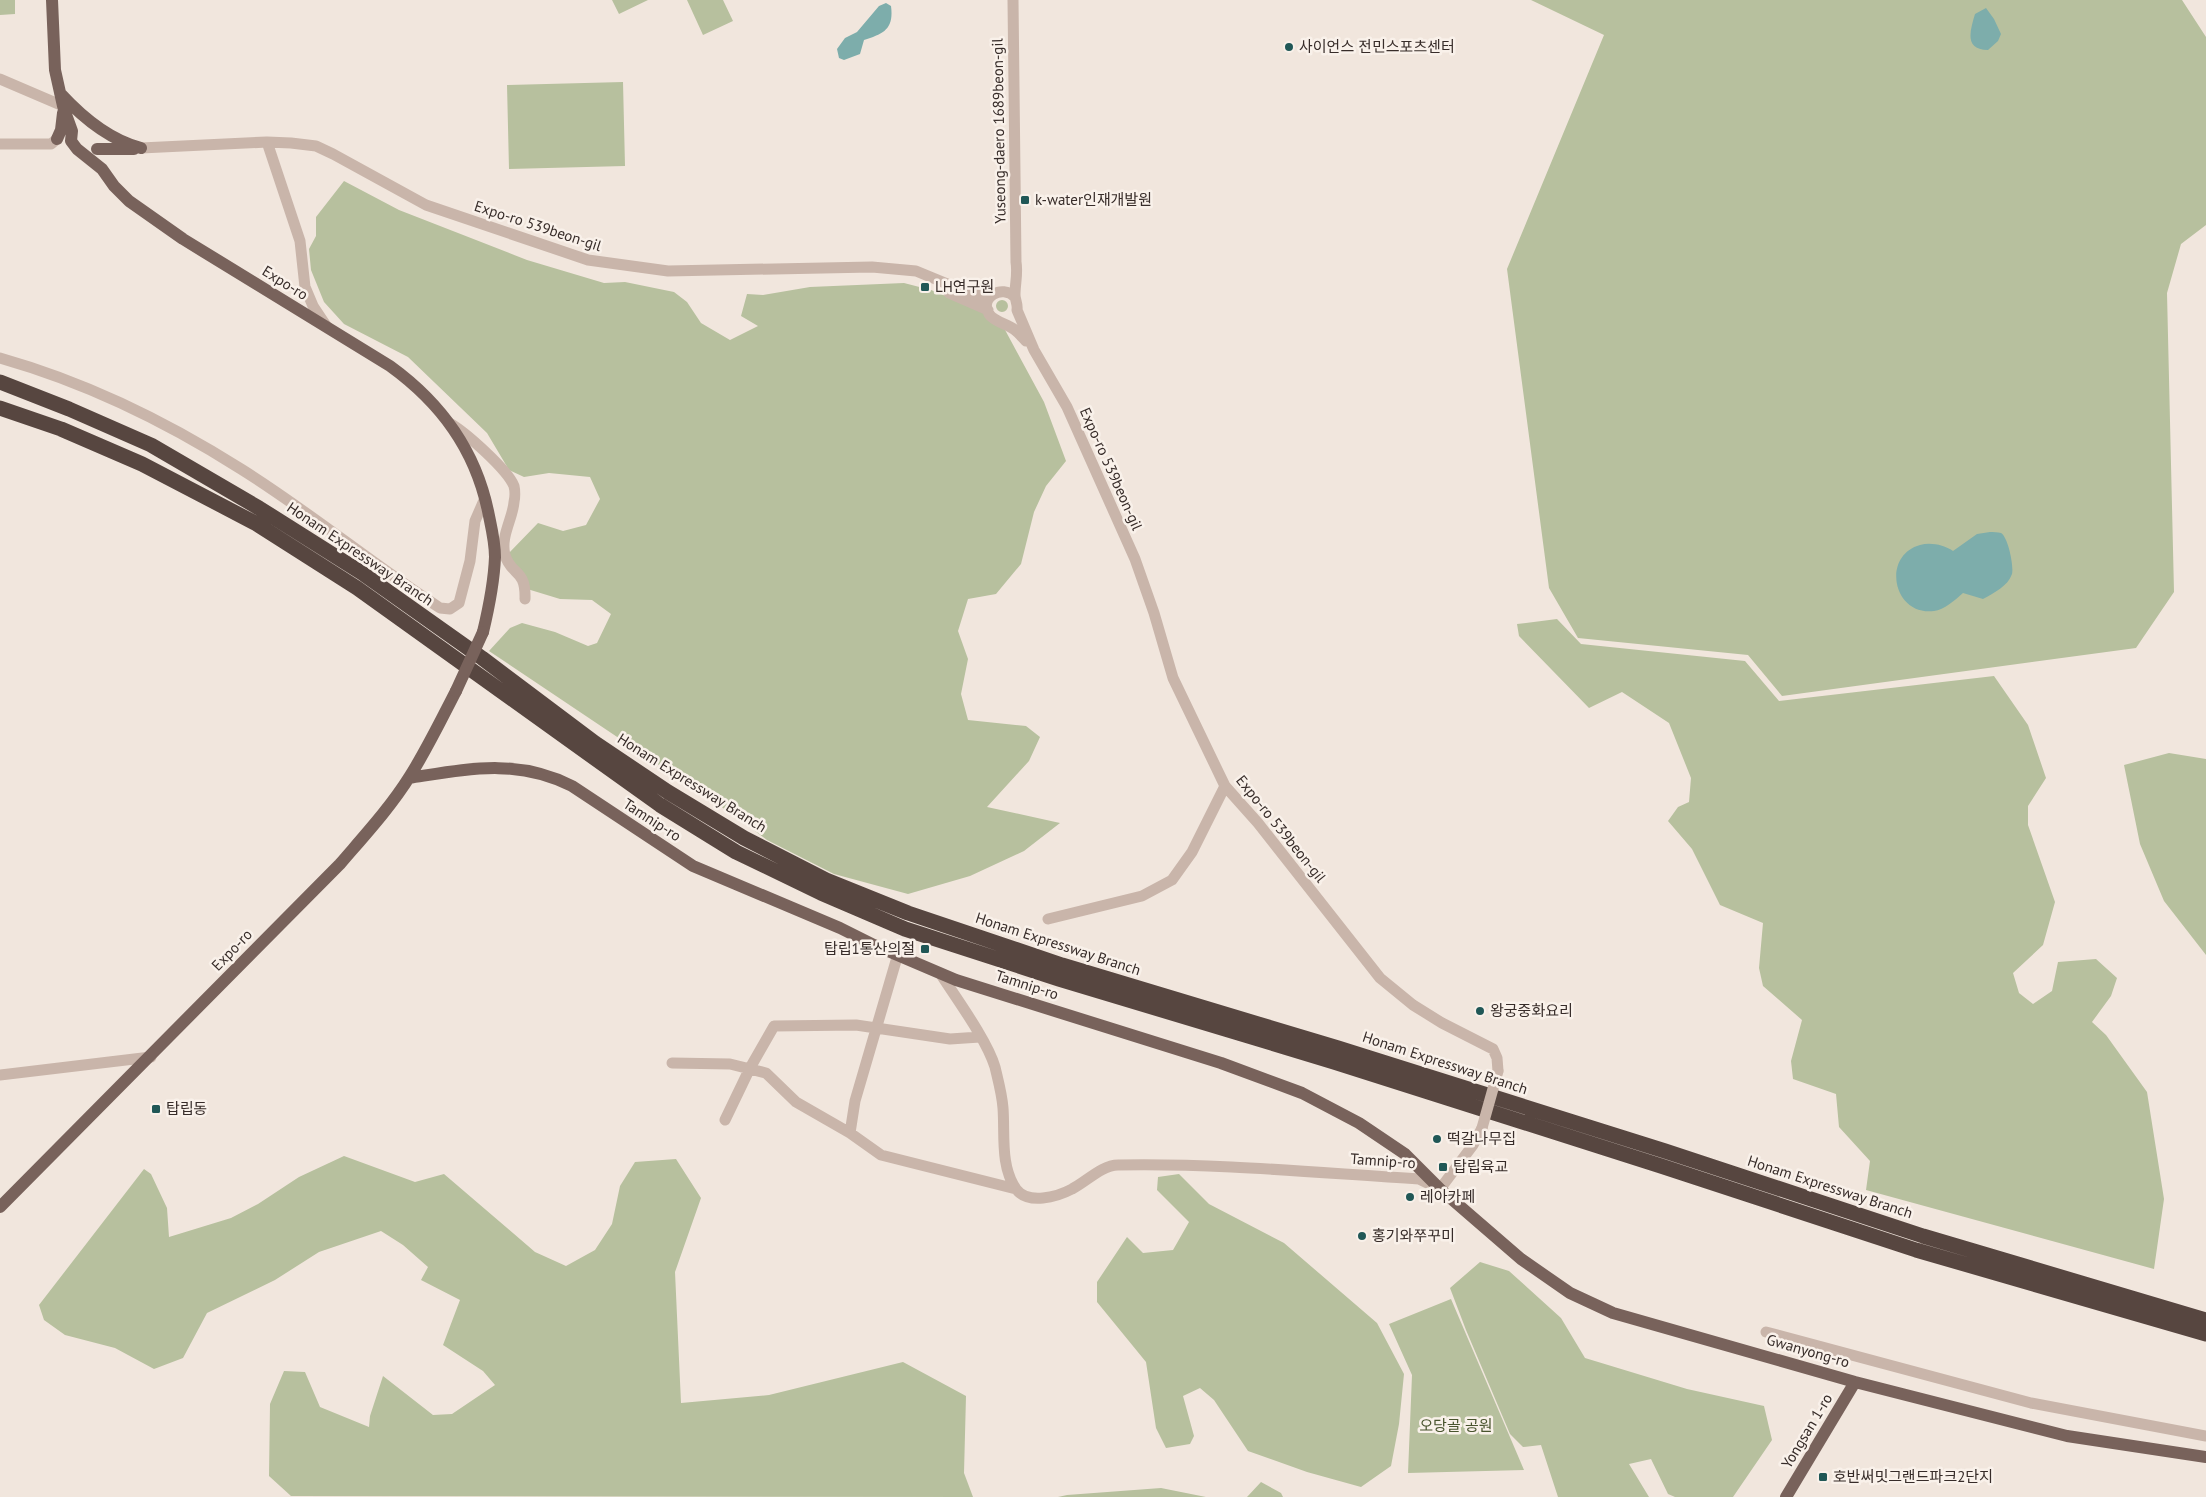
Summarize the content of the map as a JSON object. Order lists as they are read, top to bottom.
{
  "streets": {
    "highway": ["Honam Expressway Branch"],
    "main road": [
      "Expo-ro",
      "Tamnip-ro",
      "Gwanyong-ro",
      "Yongsan 1-ro"
    ],
    "street": ["Yuseong-daero 1689beon-gil", "Expo-ro 539beon-gil"]
  },
  "crossings": [
    ["Yuseong-daero 1689beon-gil", "Expo-ro 539beon-gil"],
    ["Expo-ro 539beon-gil", "Tamnip-ro"],
    ["Expo-ro 539beon-gil", "Gwanyong-ro"],
    ["Expo-ro", "Tamnip-ro"],
    ["Tamnip-ro", "Gwanyong-ro"],
    ["Gwanyong-ro", "Yongsan 1-ro"]
  ],
  "parks": ["오당골 공원"],
  "places": {
    "other": [
      "사이언스 전민스포츠센터",
      "왕궁중화요리",
      "떡갈나무집",
      "레아카페",
      "홍기와쭈꾸미"
    ],
    "transit": [
      "k-water인재개발원",
      "LH연구원",
      "탑립1통산의절",
      "탑립동",
      "탑립육교",
      "호반써밋그랜드파크2단지"
    ]
  }
}
